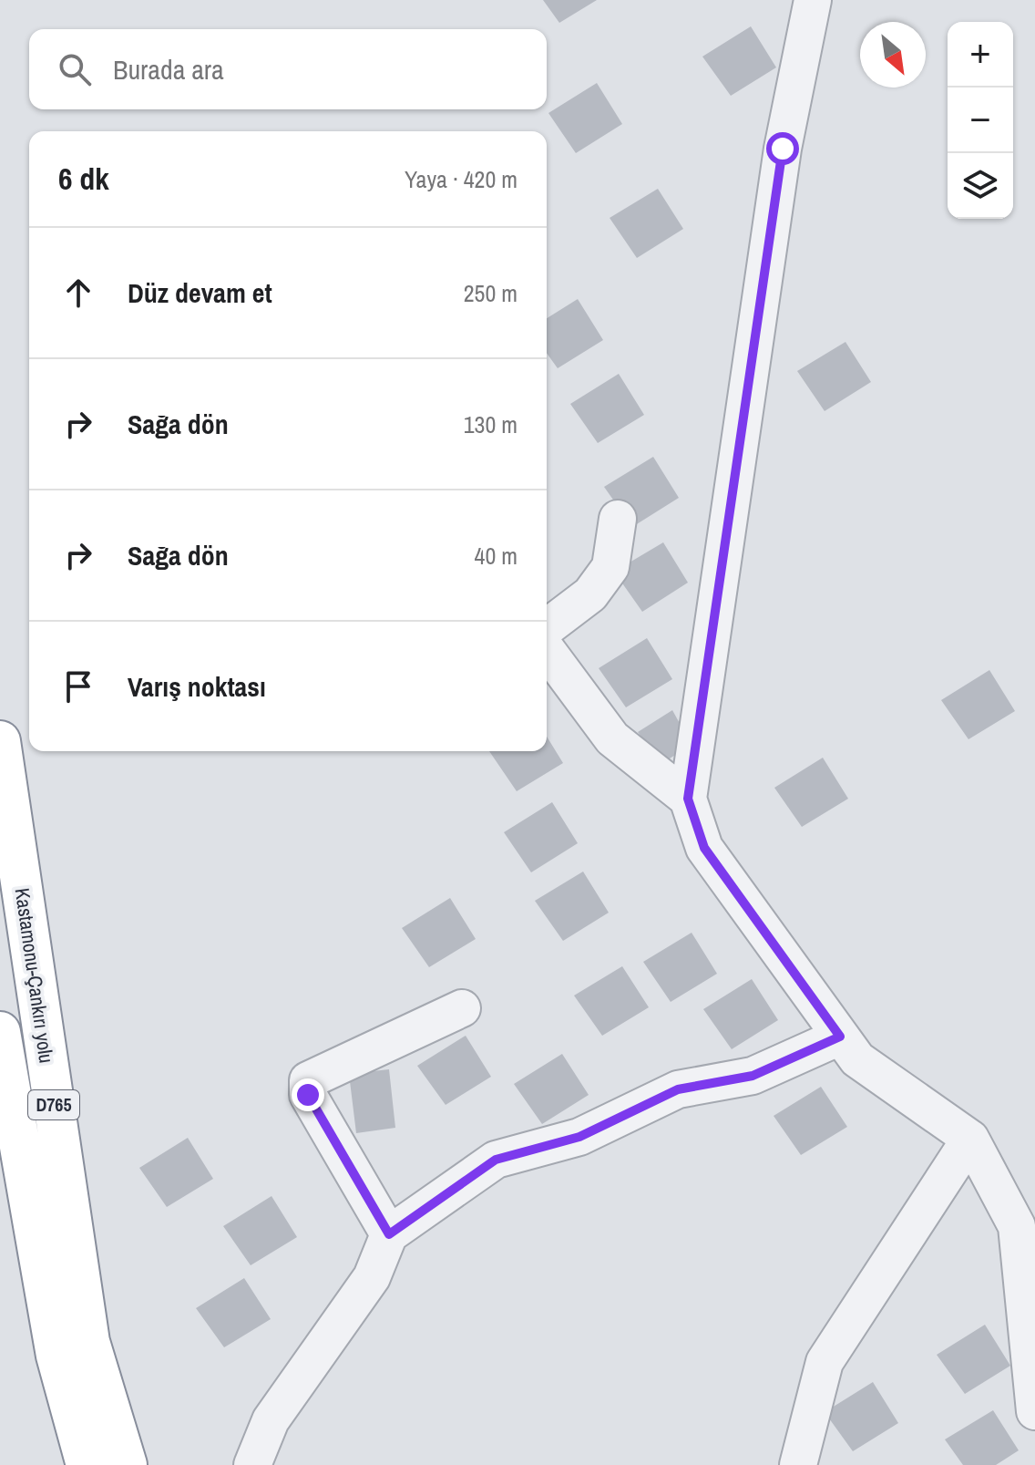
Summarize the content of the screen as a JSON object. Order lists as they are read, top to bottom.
{
  "streets": {
    "highway": ["Kastamonu-Çankırı yolu", "D765"]
  },
  "north": "bottom right",
  "page": {
    "map_buttons": ["+", "−"],
    "search": "Burada ara",
    "heading": ["6 dk", "Yaya · 420 m"],
    "list": [
      ["Düz devam et", "250 m"],
      ["Sağa dön", "130 m"],
      ["Sağa dön", "40 m"],
      "Varış noktası"
    ]
  }
}
